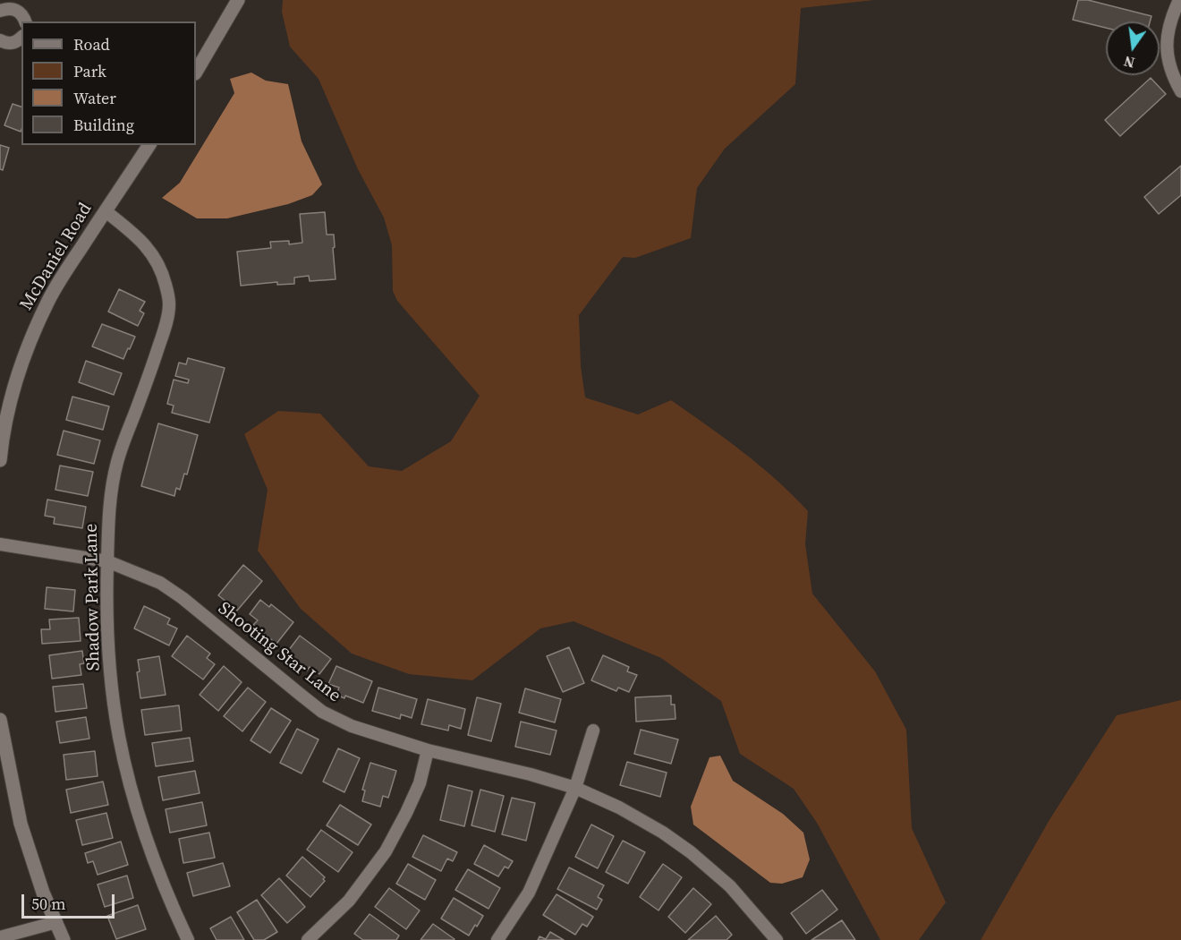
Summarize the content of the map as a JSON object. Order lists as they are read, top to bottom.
{
  "streets": {
    "main road": ["McDaniel Road"],
    "street": ["Shadow Park Lane", "Shooting Star Lane"]
  },
  "crossings": [
    ["McDaniel Road", "Shadow Park Lane"],
    ["Shadow Park Lane", "Shooting Star Lane"]
  ],
  "legend": [
    "Road",
    "Park",
    "Water",
    "Building"
  ],
  "scale_bar": "50 m",
  "north": "bottom"
}
